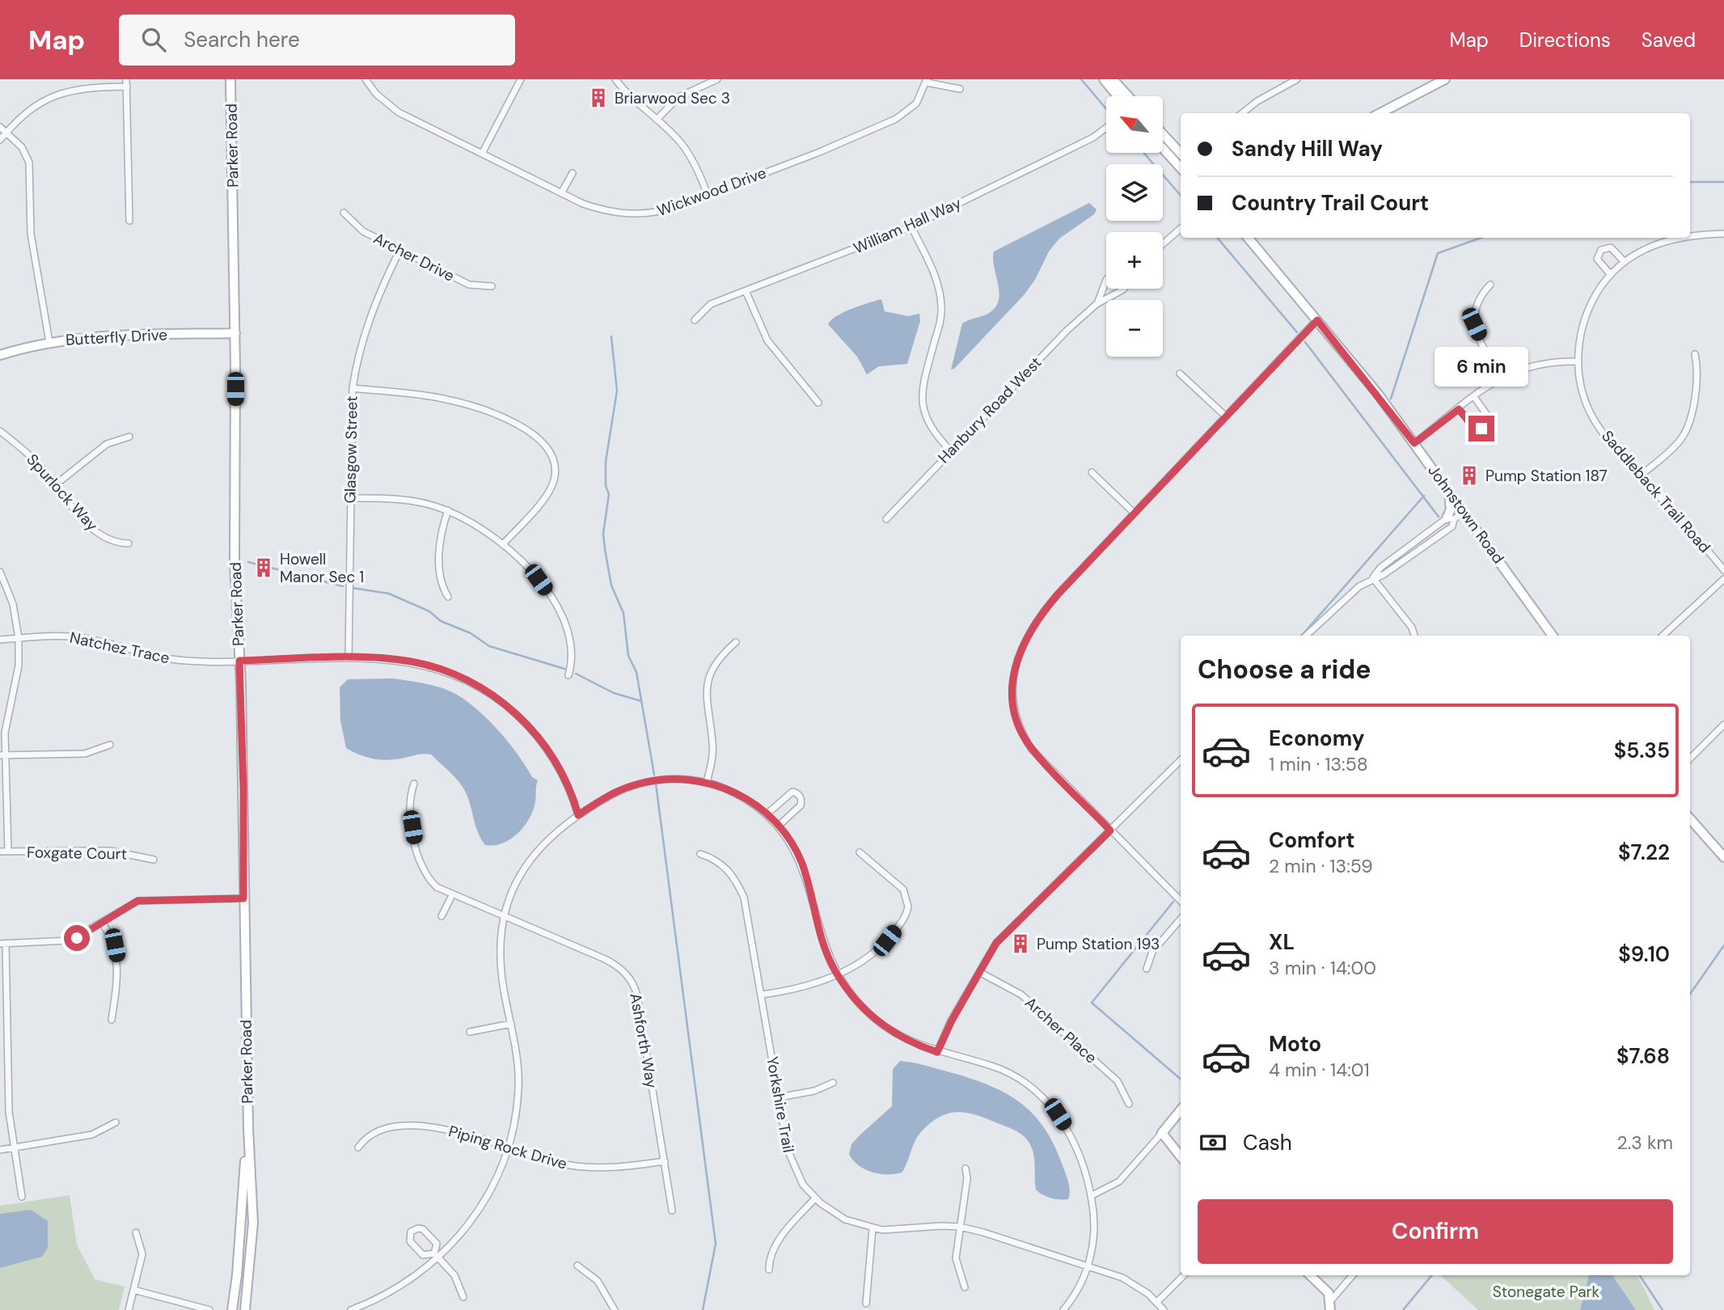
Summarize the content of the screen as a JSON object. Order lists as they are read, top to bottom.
{
  "streets": {
    "street": [
      "Parker Road",
      "Wickwood Drive",
      "William Hall Way",
      "Archer Drive",
      "Butterfly Drive",
      "Hanbury Road West",
      "Glasgow Street",
      "Saddleback Trail Road",
      "Spurlock Way",
      "Johnstown Road",
      "Natchez Trace",
      "Foxgate Court",
      "Archer Place",
      "Ashforth Way",
      "Yorkshire Trail",
      "Piping Rock Drive"
    ]
  },
  "crossings": [
    ["Parker Road", "Butterfly Drive"],
    ["Parker Road", "Natchez Trace"],
    ["Archer Drive", "Glasgow Street"],
    ["Glasgow Street", "Natchez Trace"],
    ["Ashforth Way", "Piping Rock Drive"]
  ],
  "parks": ["Stonegate Park"],
  "places": {
    "building": [
      "Briarwood Sec 3",
      "Pump Station 187",
      "Howell Manor Sec 1",
      "Pump Station 193"
    ]
  },
  "north": "top left",
  "page": {
    "header": "Map",
    "search": "Search here",
    "nav": ["Map", "Directions", "Saved"],
    "map_buttons": ["+", "−"],
    "banner": ["Sandy Hill Way", "Country Trail Court"],
    "bubble": "6 min",
    "heading": "Choose a ride",
    "list": [
      {
        "name": "Economy",
        "note": "1 min · 13:58",
        "value": "$5.35"
      },
      {
        "name": "Comfort",
        "note": "2 min · 13:59",
        "value": "$7.22"
      },
      {
        "name": "XL",
        "note": "3 min · 14:00",
        "value": "$9.10"
      },
      {
        "name": "Moto",
        "note": "4 min · 14:01",
        "value": "$7.68"
      }
    ],
    "pay": ["Cash", "2.3 km"],
    "buttons": "Confirm"
  }
}
